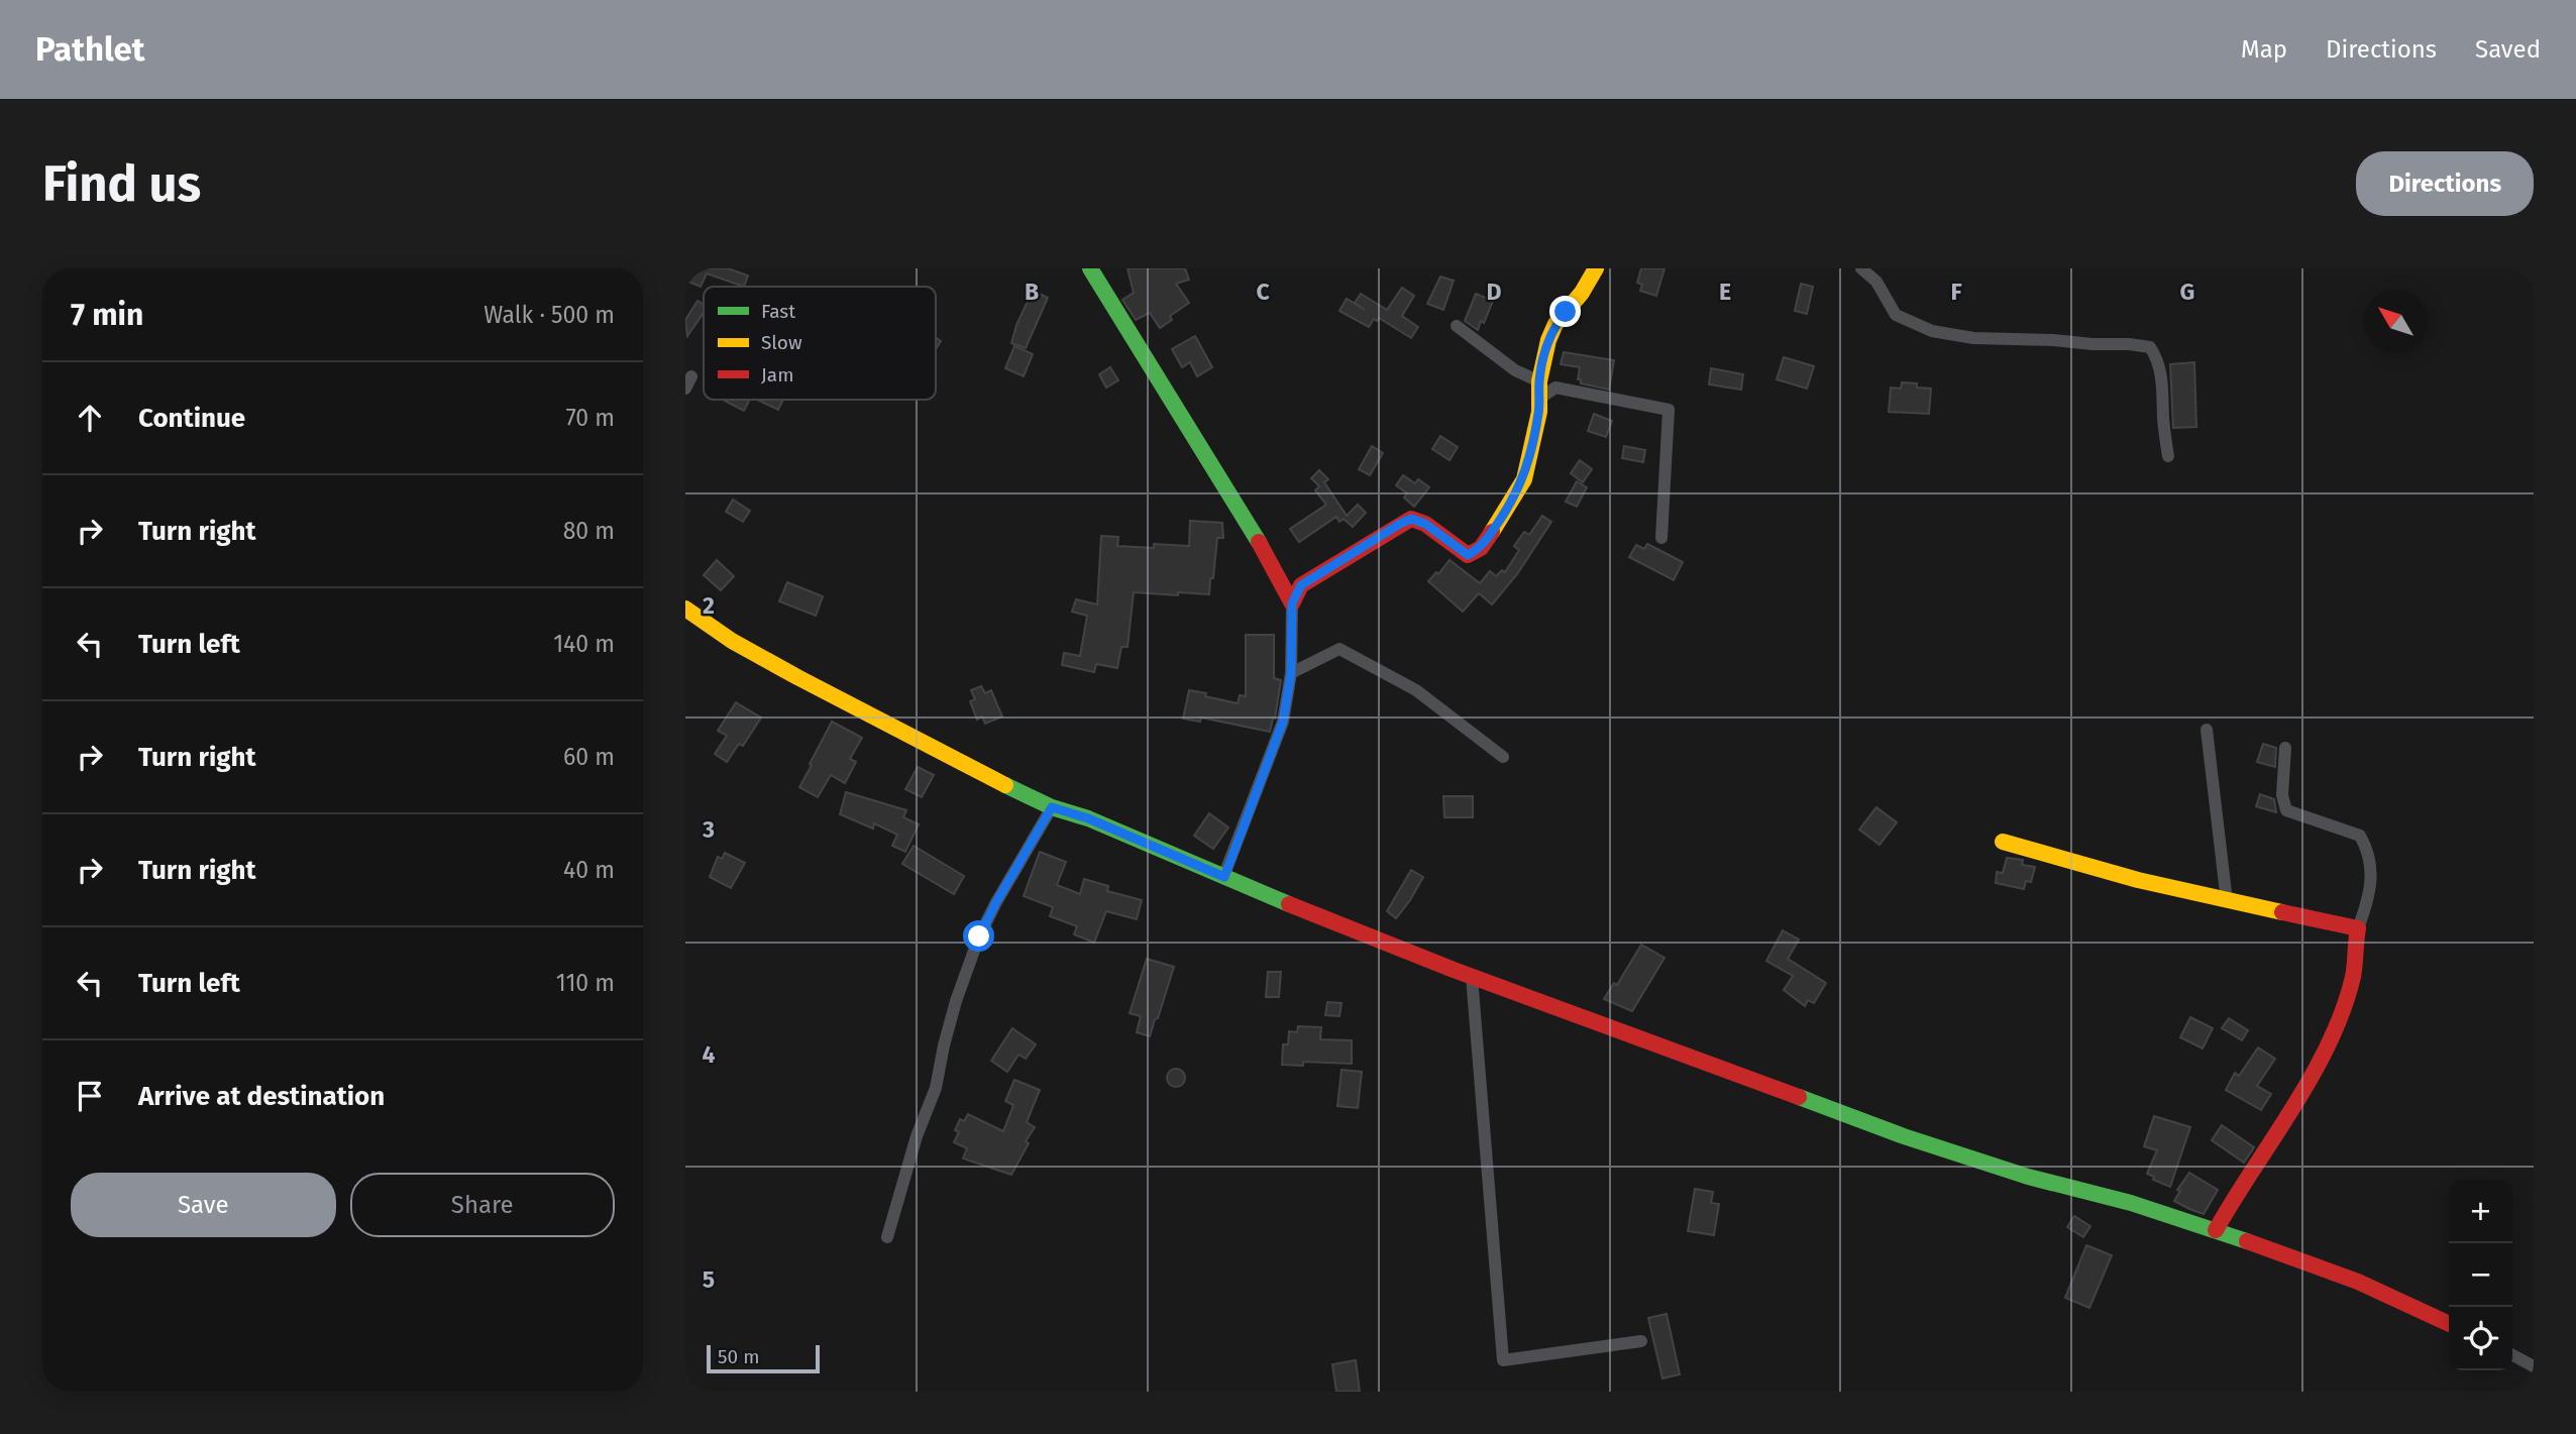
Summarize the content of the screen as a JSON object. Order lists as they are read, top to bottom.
{
  "legend": ["Fast", "Slow", "Jam"],
  "scale_bar": "50 m",
  "north": "top left",
  "page": {
    "header": "Pathlet",
    "nav": ["Map", "Directions", "Saved"],
    "buttons": [
      "Directions",
      ["Save", "Share"]
    ],
    "title": "Find us",
    "heading": ["7 min", "Walk · 500 m"],
    "list": [
      ["Continue", "70 m"],
      ["Turn right", "80 m"],
      ["Turn left", "140 m"],
      ["Turn right", "60 m"],
      ["Turn right", "40 m"],
      ["Turn left", "110 m"],
      "Arrive at destination"
    ],
    "map_buttons": ["+", "−"],
    "scale": "50 m"
  },
  "grid": {
    "columns": [
      "B",
      "C",
      "D",
      "E",
      "F",
      "G"
    ],
    "rows": [
      "2",
      "3",
      "4",
      "5"
    ]
  }
}
